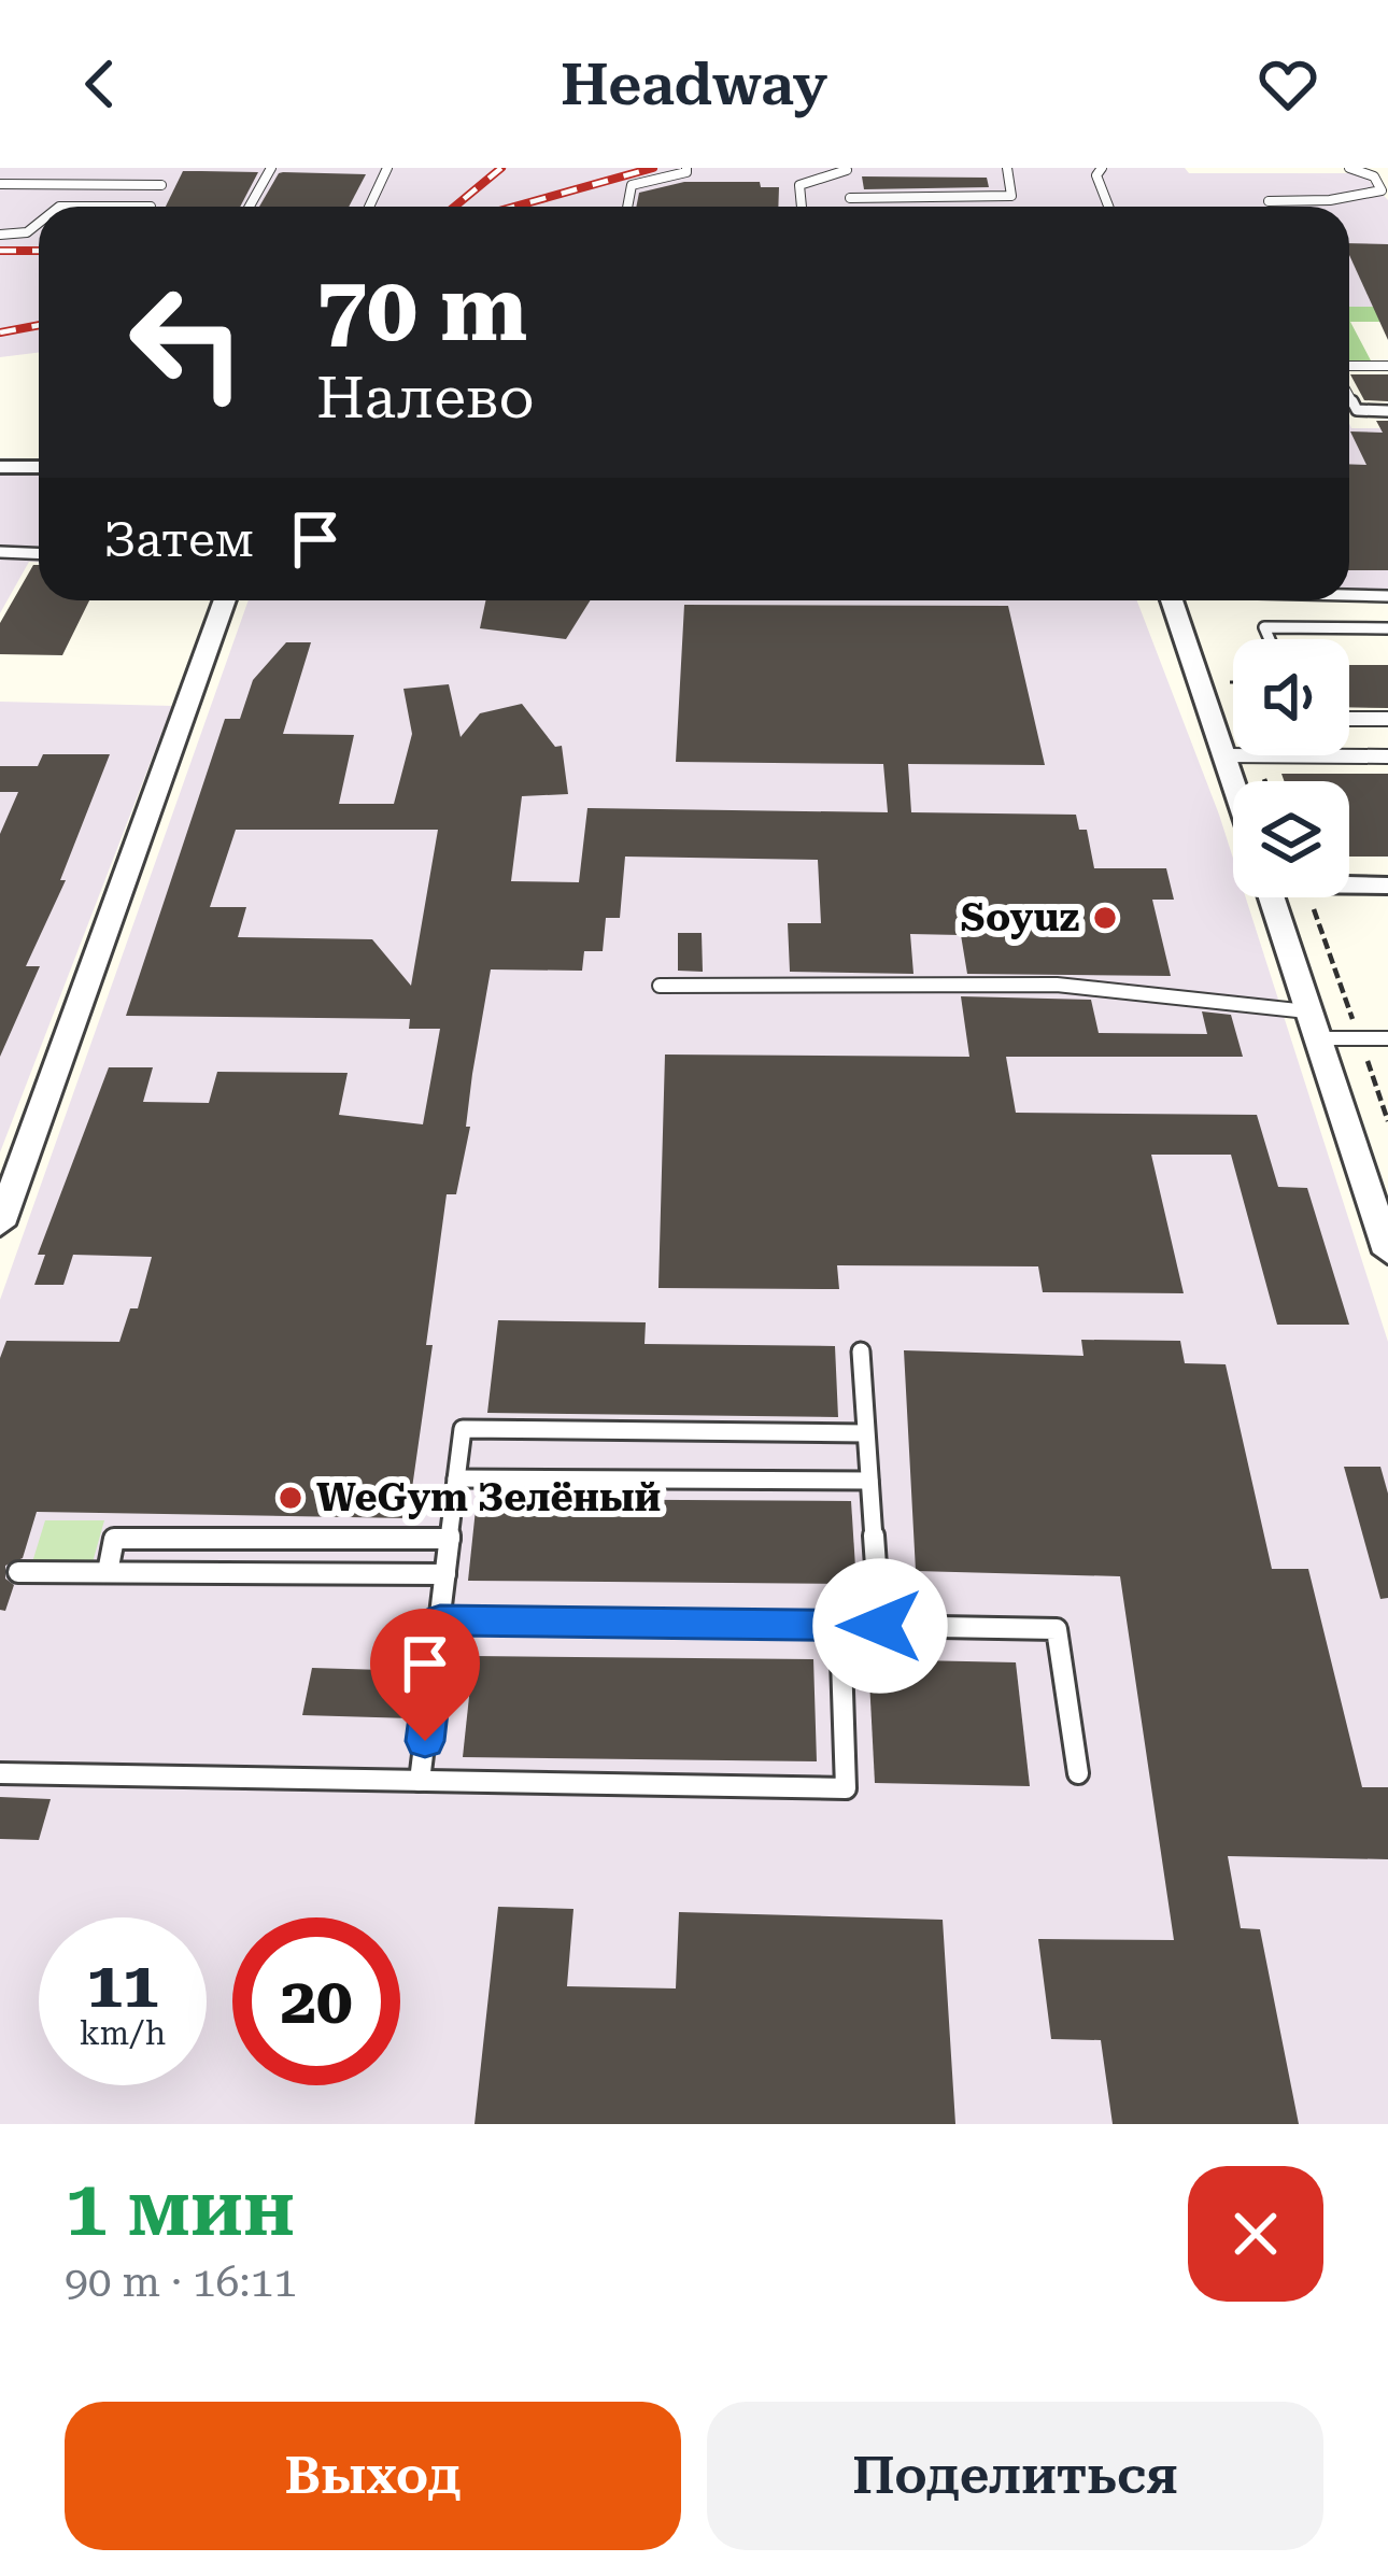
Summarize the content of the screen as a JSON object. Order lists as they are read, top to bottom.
{
  "places": ["Soyuz", "WeGym Зелёный"],
  "page": {
    "header": "Headway",
    "turn": ["70 m", "Налево"],
    "then": "Затем",
    "speed": "11 km/h",
    "limit": "20",
    "heading": ["1 мин", "90 m · 16:11"],
    "buttons": ["Выход", "Поделиться"]
  }
}
